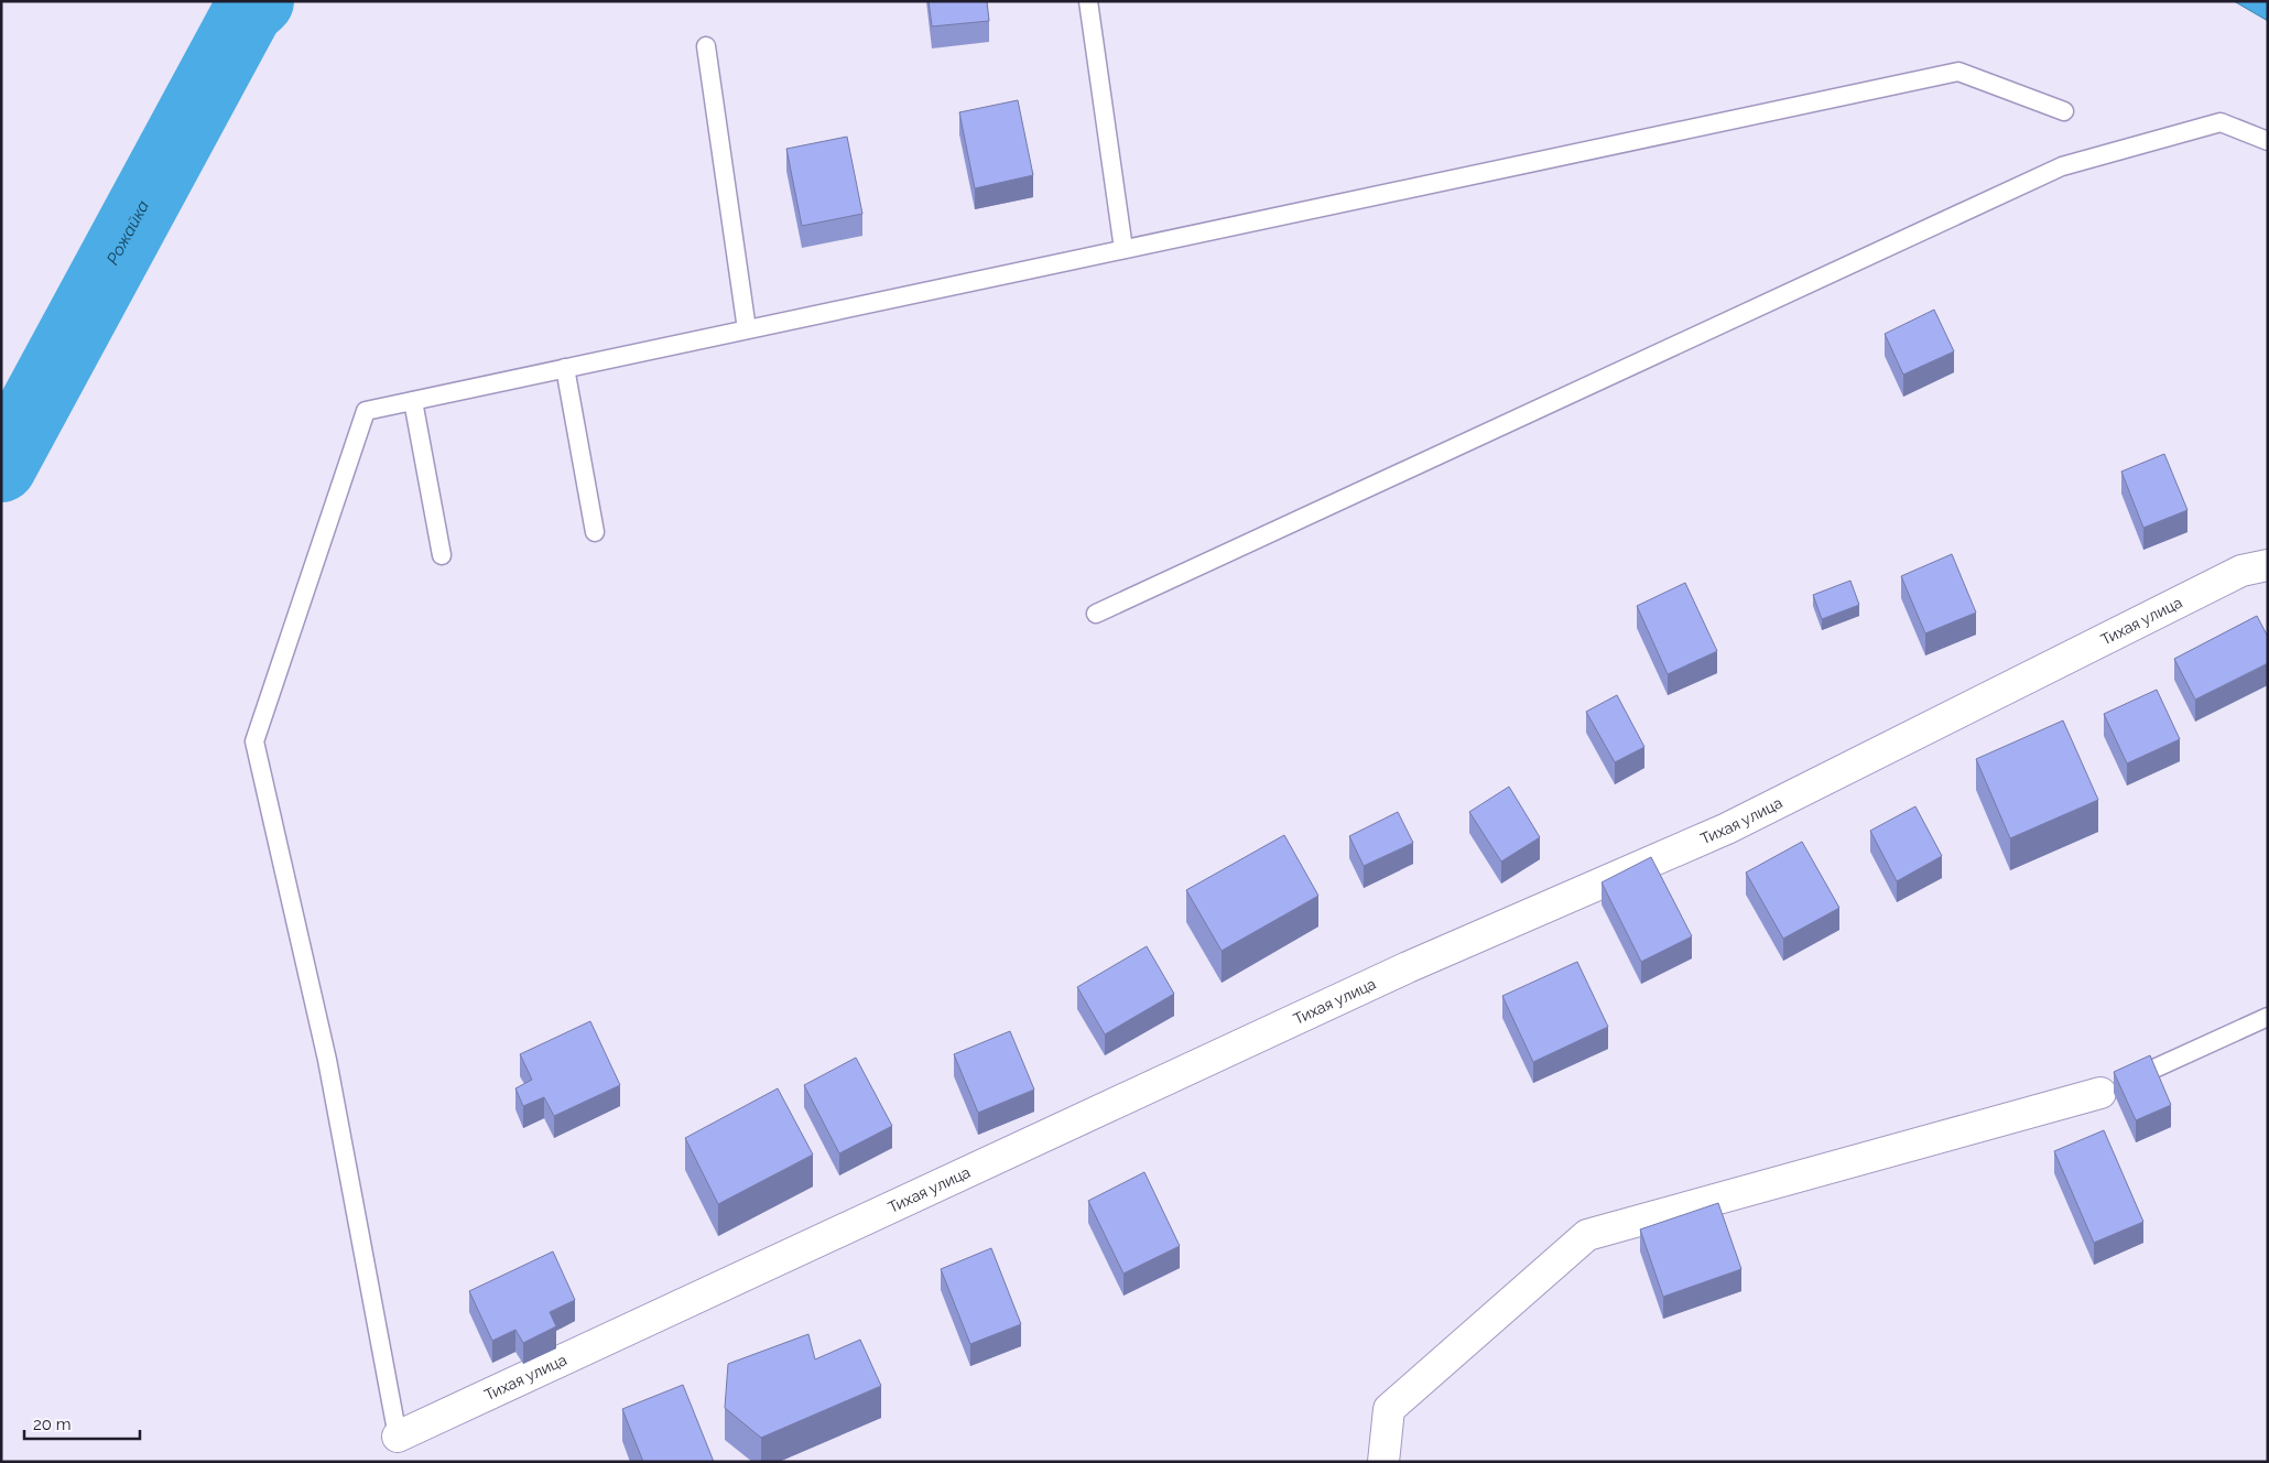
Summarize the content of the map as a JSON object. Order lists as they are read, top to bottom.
{
  "streets": {
    "street": ["Тихая улица"]
  },
  "water": ["Рожайка"],
  "scale_bar": "20 m"
}
